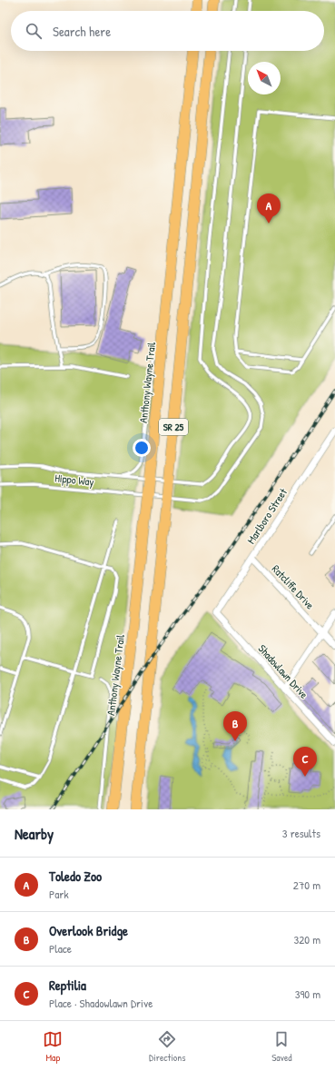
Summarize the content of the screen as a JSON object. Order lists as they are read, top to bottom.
{
  "streets": {
    "highway": ["Anthony Wayne Trail", "SR 25"],
    "street": ["Marlboro Street", "Ratcliffe Drive", "Shadowlawn Drive"],
    "lane": ["Hippo Way"]
  },
  "crossings": [
    ["Anthony Wayne Trail", "Hippo Way"],
    ["SR 25", "Hippo Way"],
    ["Marlboro Street", "Ratcliffe Drive"],
    ["Marlboro Street", "Shadowlawn Drive"]
  ],
  "north": "top left",
  "page": {
    "search": "Search here",
    "pins": ["A", "B", "C"],
    "heading": ["Nearby", "3 results"],
    "list": [
      {
        "mark": "A",
        "name": "Toledo Zoo",
        "note": "Park",
        "value": "270 m"
      },
      {
        "mark": "B",
        "name": "Overlook Bridge",
        "note": "Place",
        "value": "320 m"
      },
      {
        "mark": "C",
        "name": "Reptilia",
        "note": "Place · Shadowlawn Drive",
        "value": "390 m"
      }
    ],
    "nav": ["Map", "Directions", "Saved"]
  }
}
